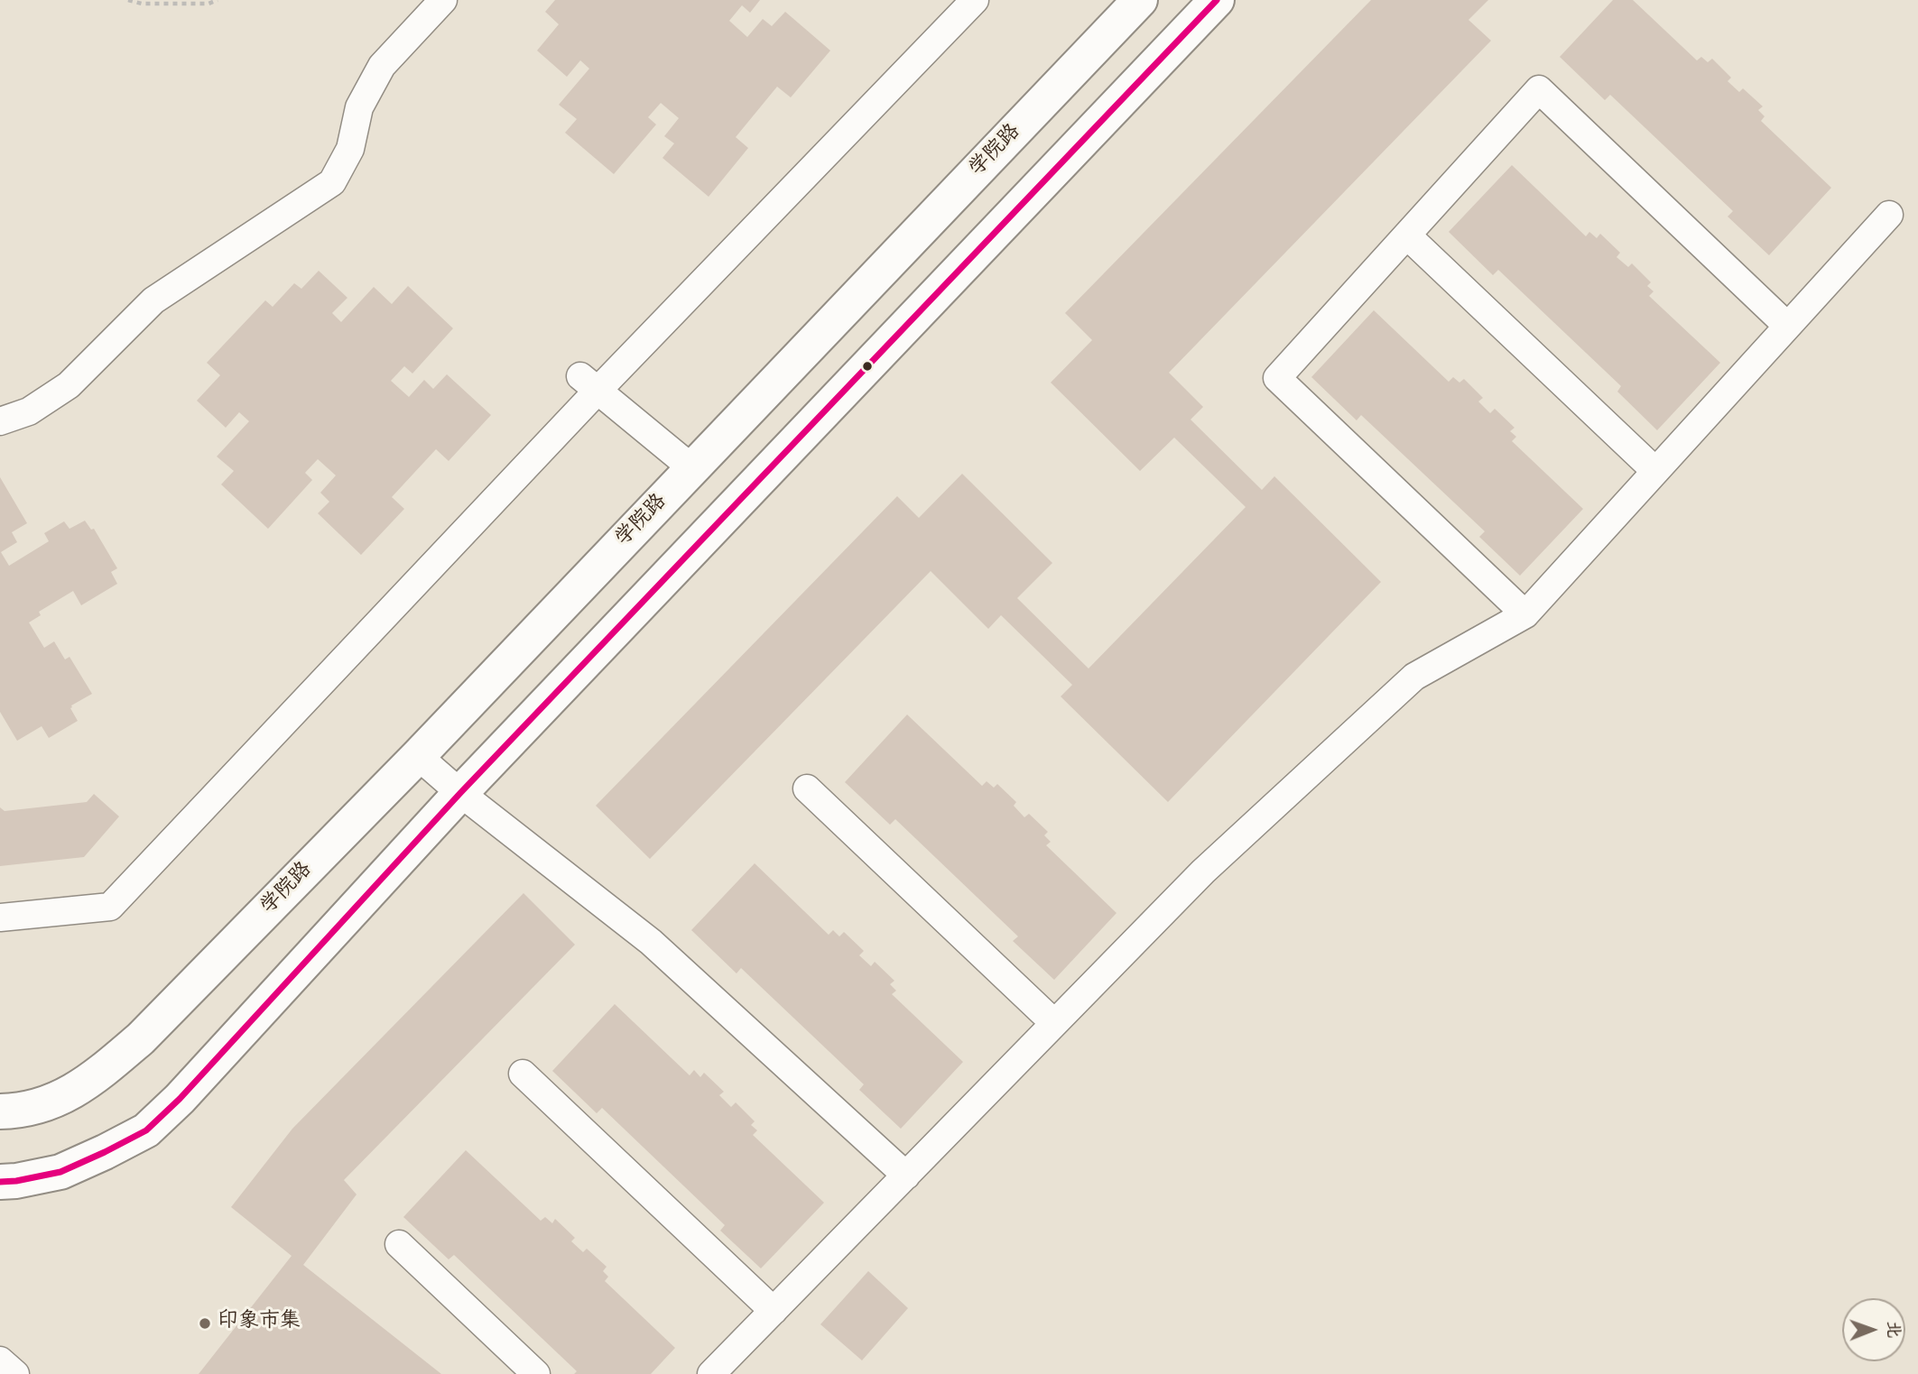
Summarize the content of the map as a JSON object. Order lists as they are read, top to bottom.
{
  "streets": {
    "street": ["学院路"]
  },
  "places": ["印象市集"],
  "north": "right"
}
